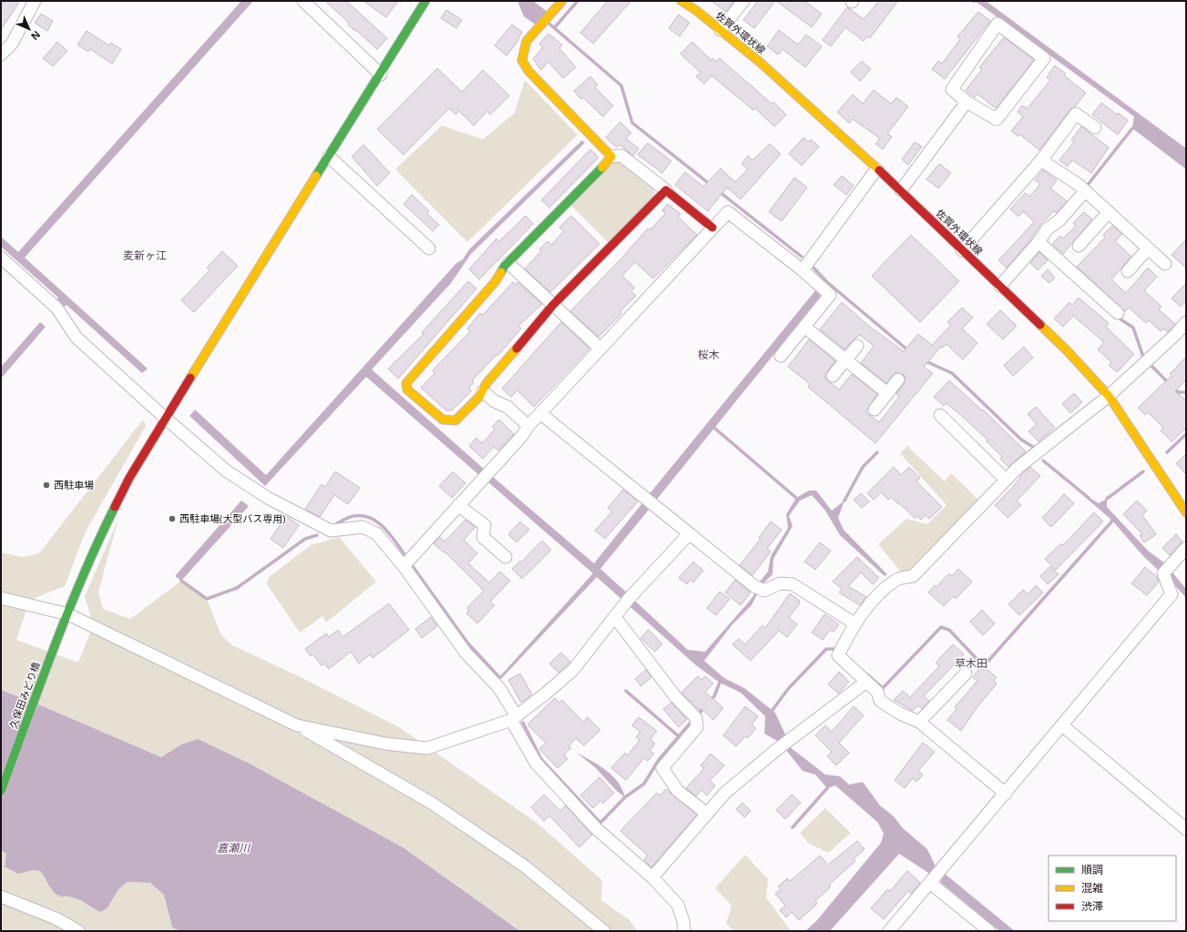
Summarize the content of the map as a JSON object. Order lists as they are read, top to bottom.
{
  "streets": {
    "street": ["佐賀外環状線", "久保田みどり橋"]
  },
  "districts": ["麦新ヶ江", "桜木", "草木田"],
  "water": ["嘉瀬川"],
  "places": ["西駐車場", "西駐車場(大型バス専用)"],
  "legend": ["順調", "混雑", "渋滞"],
  "north": "bottom right"
}
